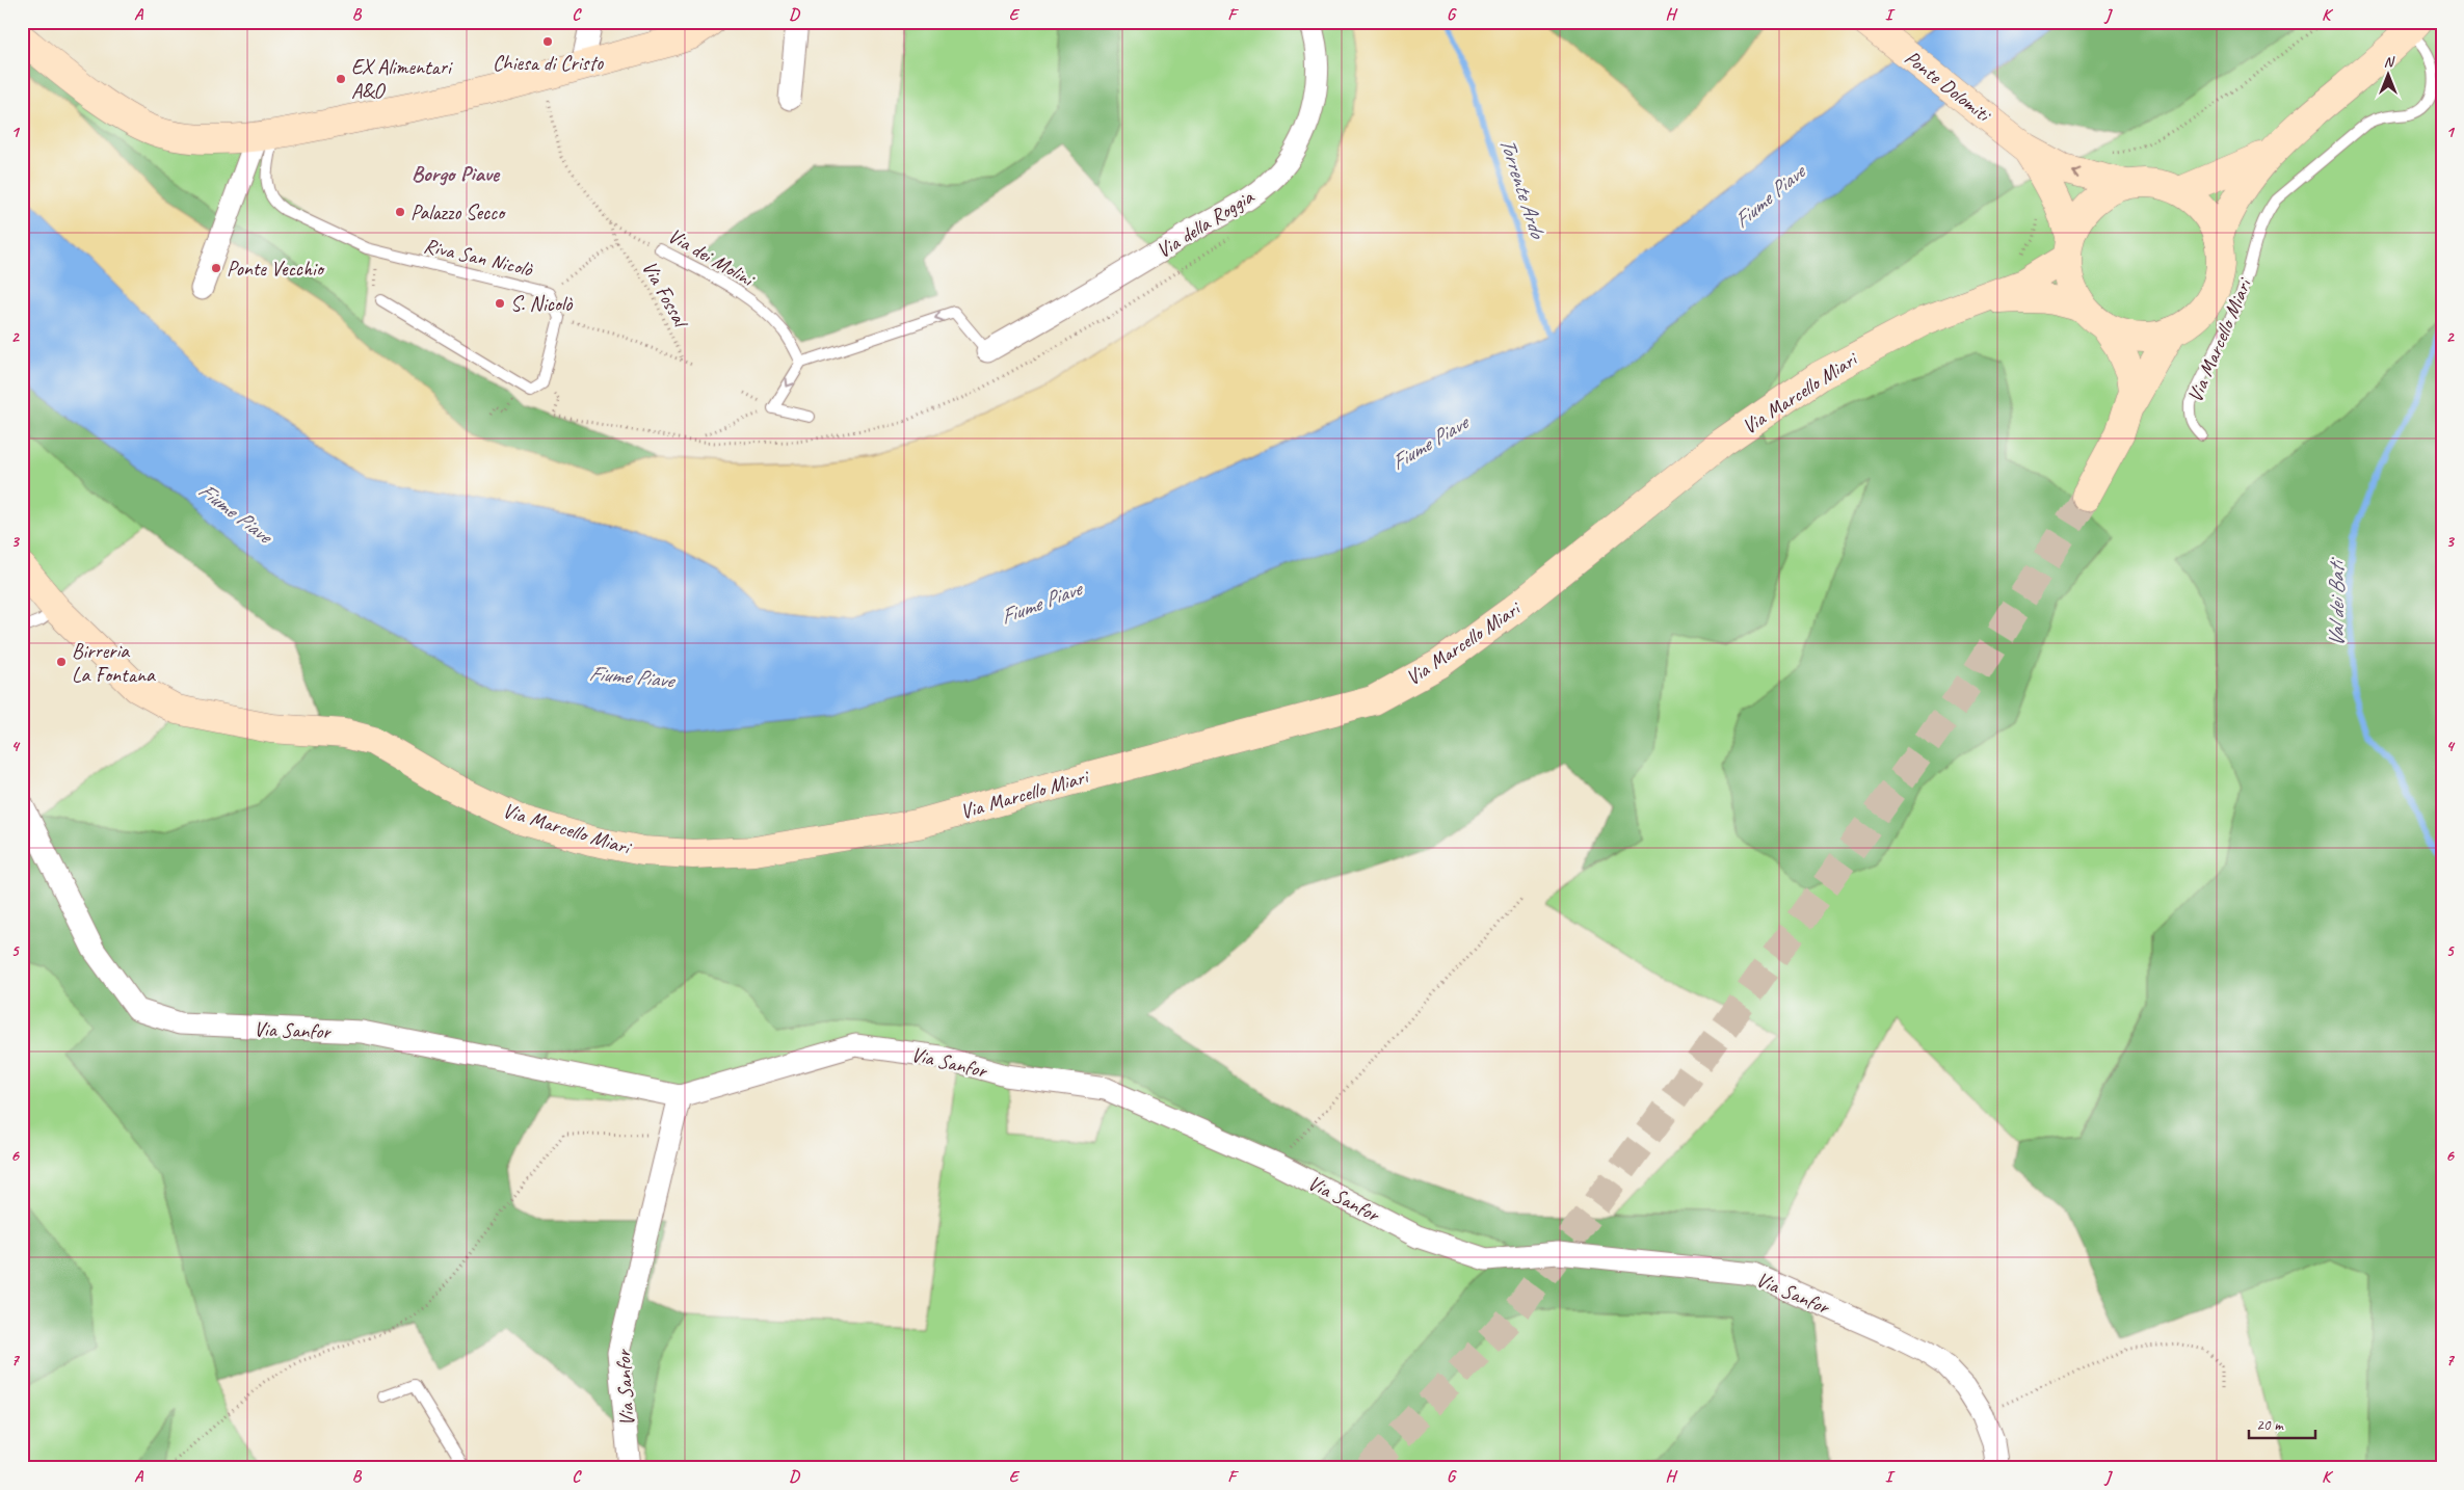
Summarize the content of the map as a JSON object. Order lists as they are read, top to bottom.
{
  "streets": {
    "street": [
      "Ponte Dolomiti",
      "Via della Roggia",
      "Via Marcello Miari",
      "Via Sanfor"
    ],
    "lane": ["Riva San Nicolò", "Via dei Molini"],
    "path": ["Via Fossal"]
  },
  "crossings": [
    ["Ponte Dolomiti", "Via Marcello Miari"],
    ["Riva San Nicolò", "Via Fossal"]
  ],
  "districts": ["Borgo Piave"],
  "water": ["Torrente Ardo", "Fiume Piave", "Val dei Bati"],
  "places": [
    "Chiesa di Cristo",
    "EX Alimentari A&O",
    "Palazzo Secco",
    "Ponte Vecchio",
    "S. Nicolò",
    "Birreria La Fontana"
  ],
  "scale_bar": "20 m",
  "north": "top",
  "grid": {
    "columns": [
      "A",
      "B",
      "C",
      "D",
      "E",
      "F",
      "G",
      "H",
      "I",
      "J",
      "K"
    ],
    "rows": [
      "1",
      "2",
      "3",
      "4",
      "5",
      "6",
      "7"
    ]
  }
}
